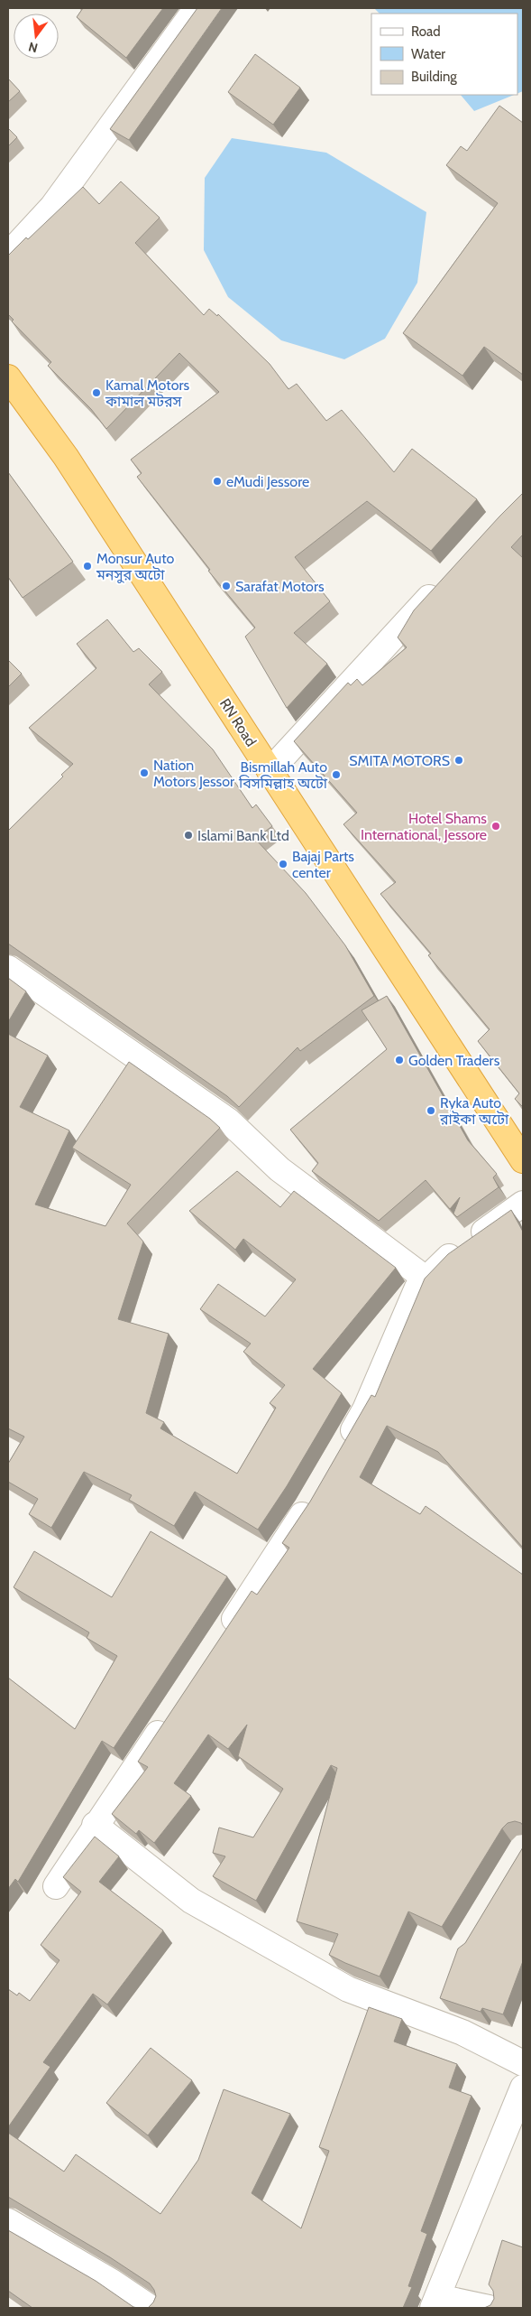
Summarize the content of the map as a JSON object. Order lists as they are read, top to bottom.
{
  "streets": {
    "highway": ["RN Road"]
  },
  "places": [
    "Kamal Motors কামাল মটরস",
    "eMudi Jessore",
    "Monsur Auto মনসুর অটো",
    "Sarafat Motors",
    "SMITA MOTORS",
    "Nation Motors Jessor",
    "Bismillah Auto বিসমিল্লাহ অটো",
    "Hotel Shams International, Jessore",
    "Islami Bank Ltd",
    "Bajaj Parts center",
    "Golden Traders",
    "Ryka Auto রাইকা অটো"
  ],
  "legend": ["Road", "Water", "Building"],
  "north": "bottom"
}
